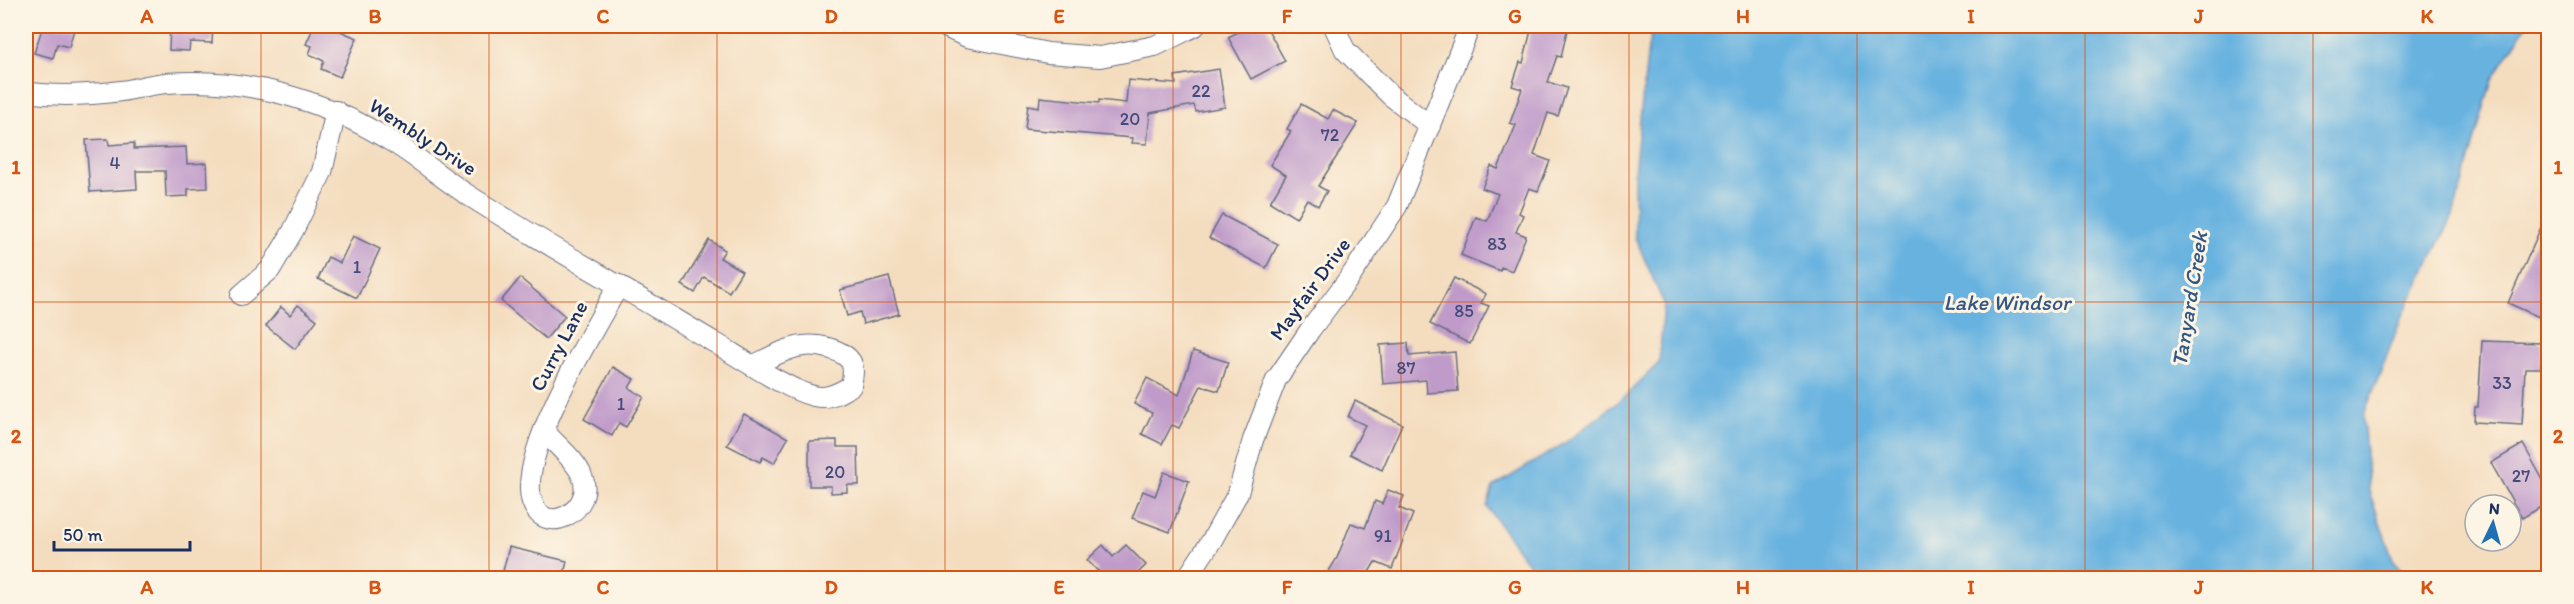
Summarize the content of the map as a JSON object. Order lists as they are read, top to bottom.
{
  "streets": {
    "street": ["Wembly Drive", "Mayfair Drive", "Curry Lane"]
  },
  "crossings": [
    ["Wembly Drive", "Curry Lane"]
  ],
  "water": ["Tanyard Creek", "Lake Windsor"],
  "house_numbers": [
    "22",
    "20",
    "72",
    "4",
    "83",
    "1",
    "85",
    "87",
    "33",
    "1",
    "20",
    "27",
    "91"
  ],
  "scale_bar": "50 m",
  "north": "top",
  "grid": {
    "columns": [
      "A",
      "B",
      "C",
      "D",
      "E",
      "F",
      "G",
      "H",
      "I",
      "J",
      "K"
    ],
    "rows": ["1", "2"]
  }
}
